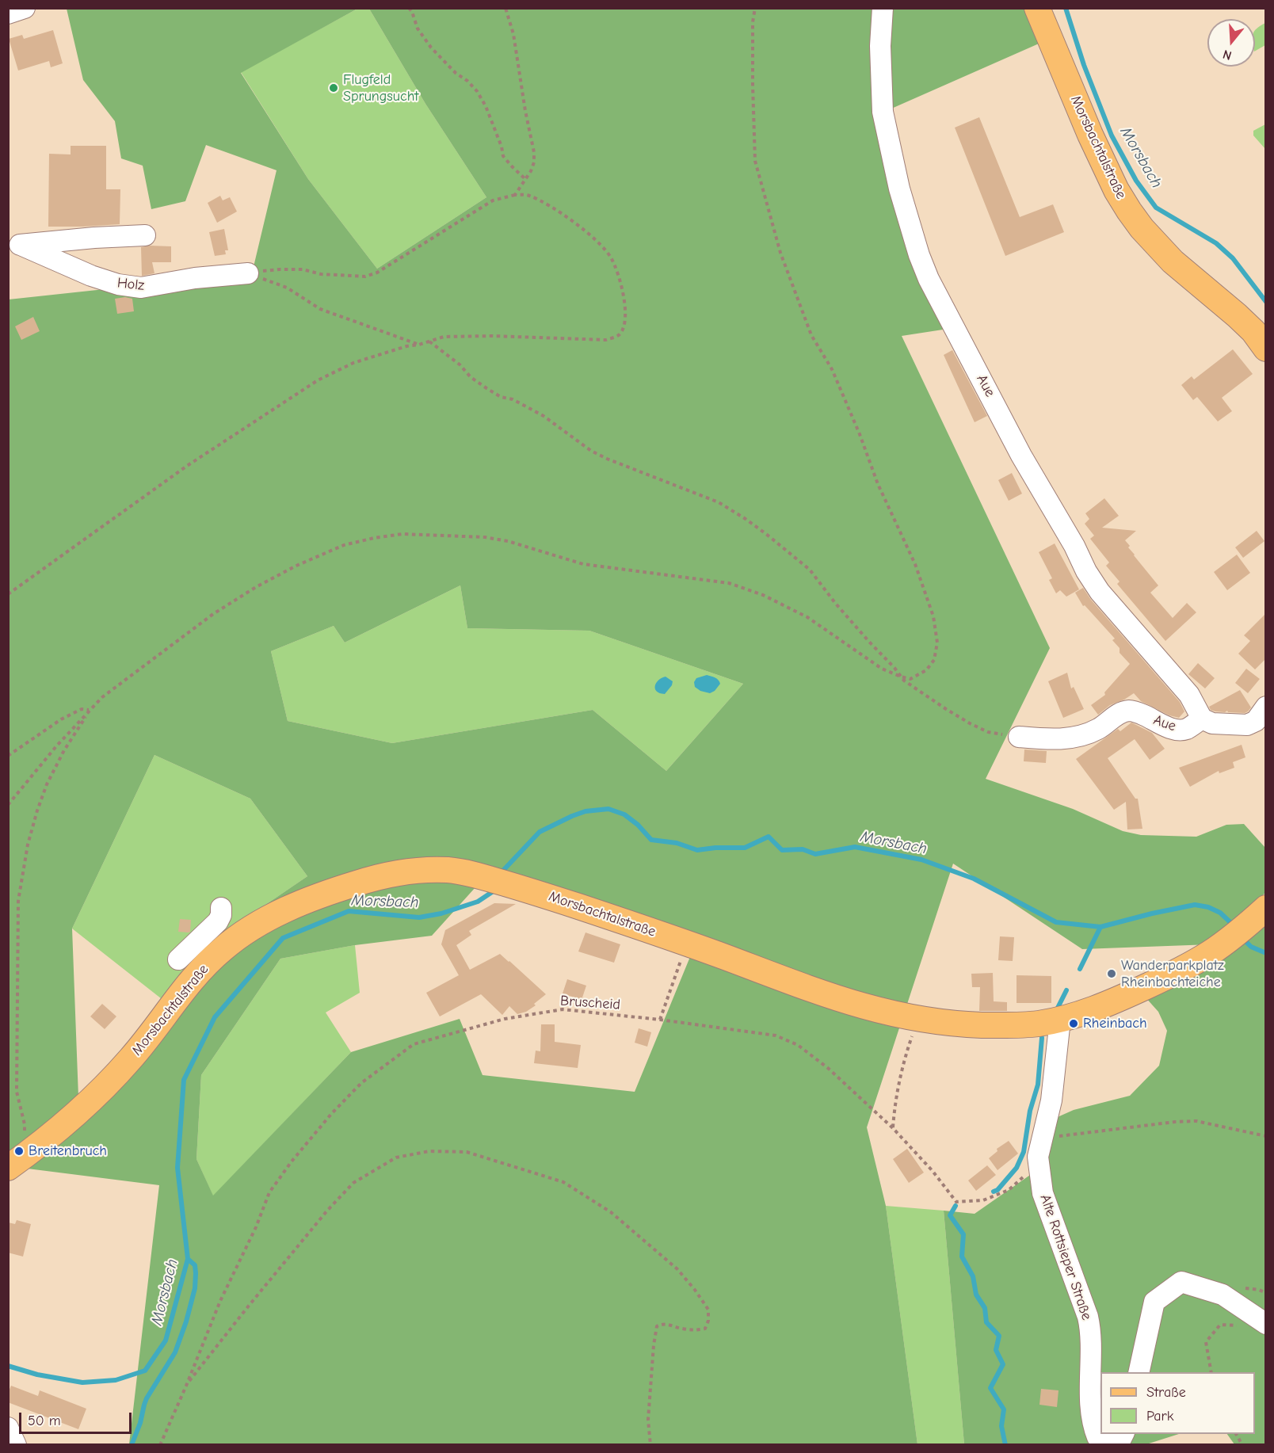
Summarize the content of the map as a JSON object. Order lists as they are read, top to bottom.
{
  "streets": {
    "main road": ["Morsbachtalstraße"],
    "street": ["Holz", "Aue", "Alte Rottsieper Straße"],
    "path": ["Bruscheid"]
  },
  "water": ["Morsbach"],
  "places": [
    "Flugfeld Sprungsucht",
    "Wanderparkplatz Rheinbachteiche",
    "Rheinbach",
    "Breitenbruch"
  ],
  "legend": ["Straße", "Park"],
  "scale_bar": "50 m",
  "north": "bottom"
}
